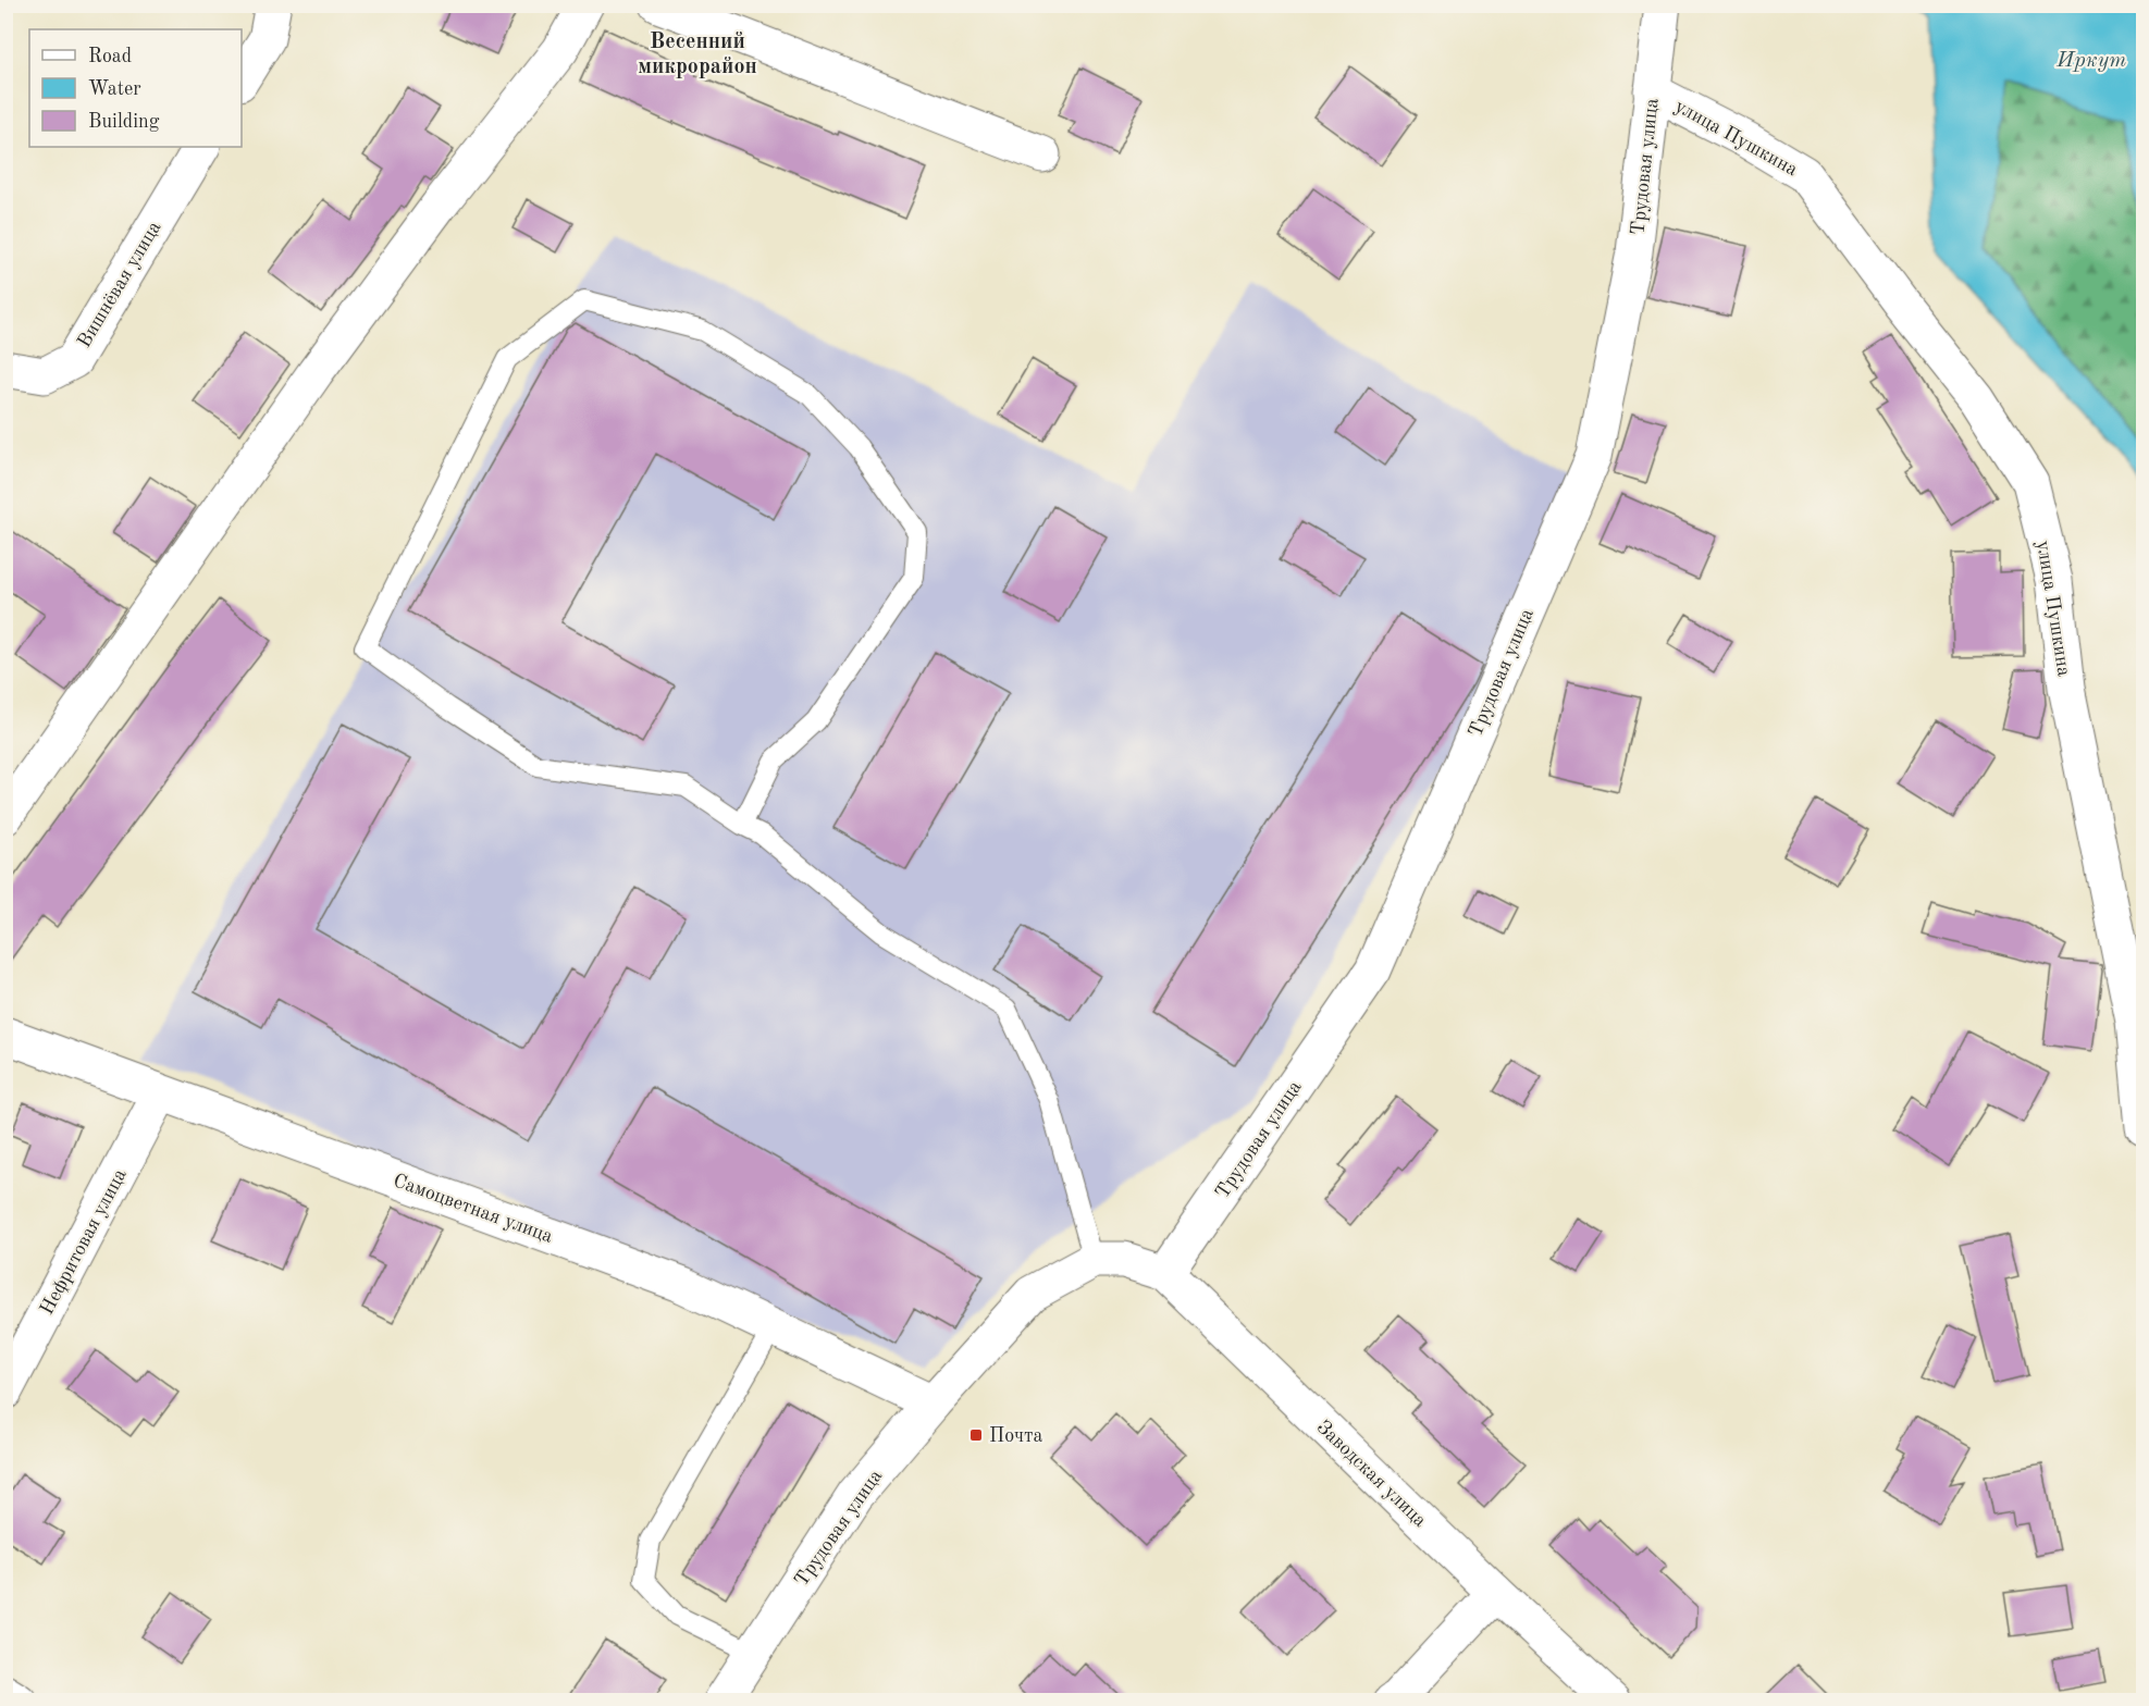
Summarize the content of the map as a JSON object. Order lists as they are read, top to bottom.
{
  "streets": {
    "street": [
      "улица Пушкина",
      "Трудовая улица",
      "Вишнёвая улица",
      "Самоцветная улица",
      "Нефритовая улица",
      "Заводская улица"
    ]
  },
  "crossings": [
    ["улица Пушкина", "Трудовая улица"],
    ["Трудовая улица", "Самоцветная улица"],
    ["Трудовая улица", "Заводская улица"],
    ["Самоцветная улица", "Нефритовая улица"]
  ],
  "districts": ["Весенний микрорайон"],
  "water": ["Иркут"],
  "places": {
    "transit": ["Почта"]
  },
  "legend": ["Road", "Water", "Building"]
}
